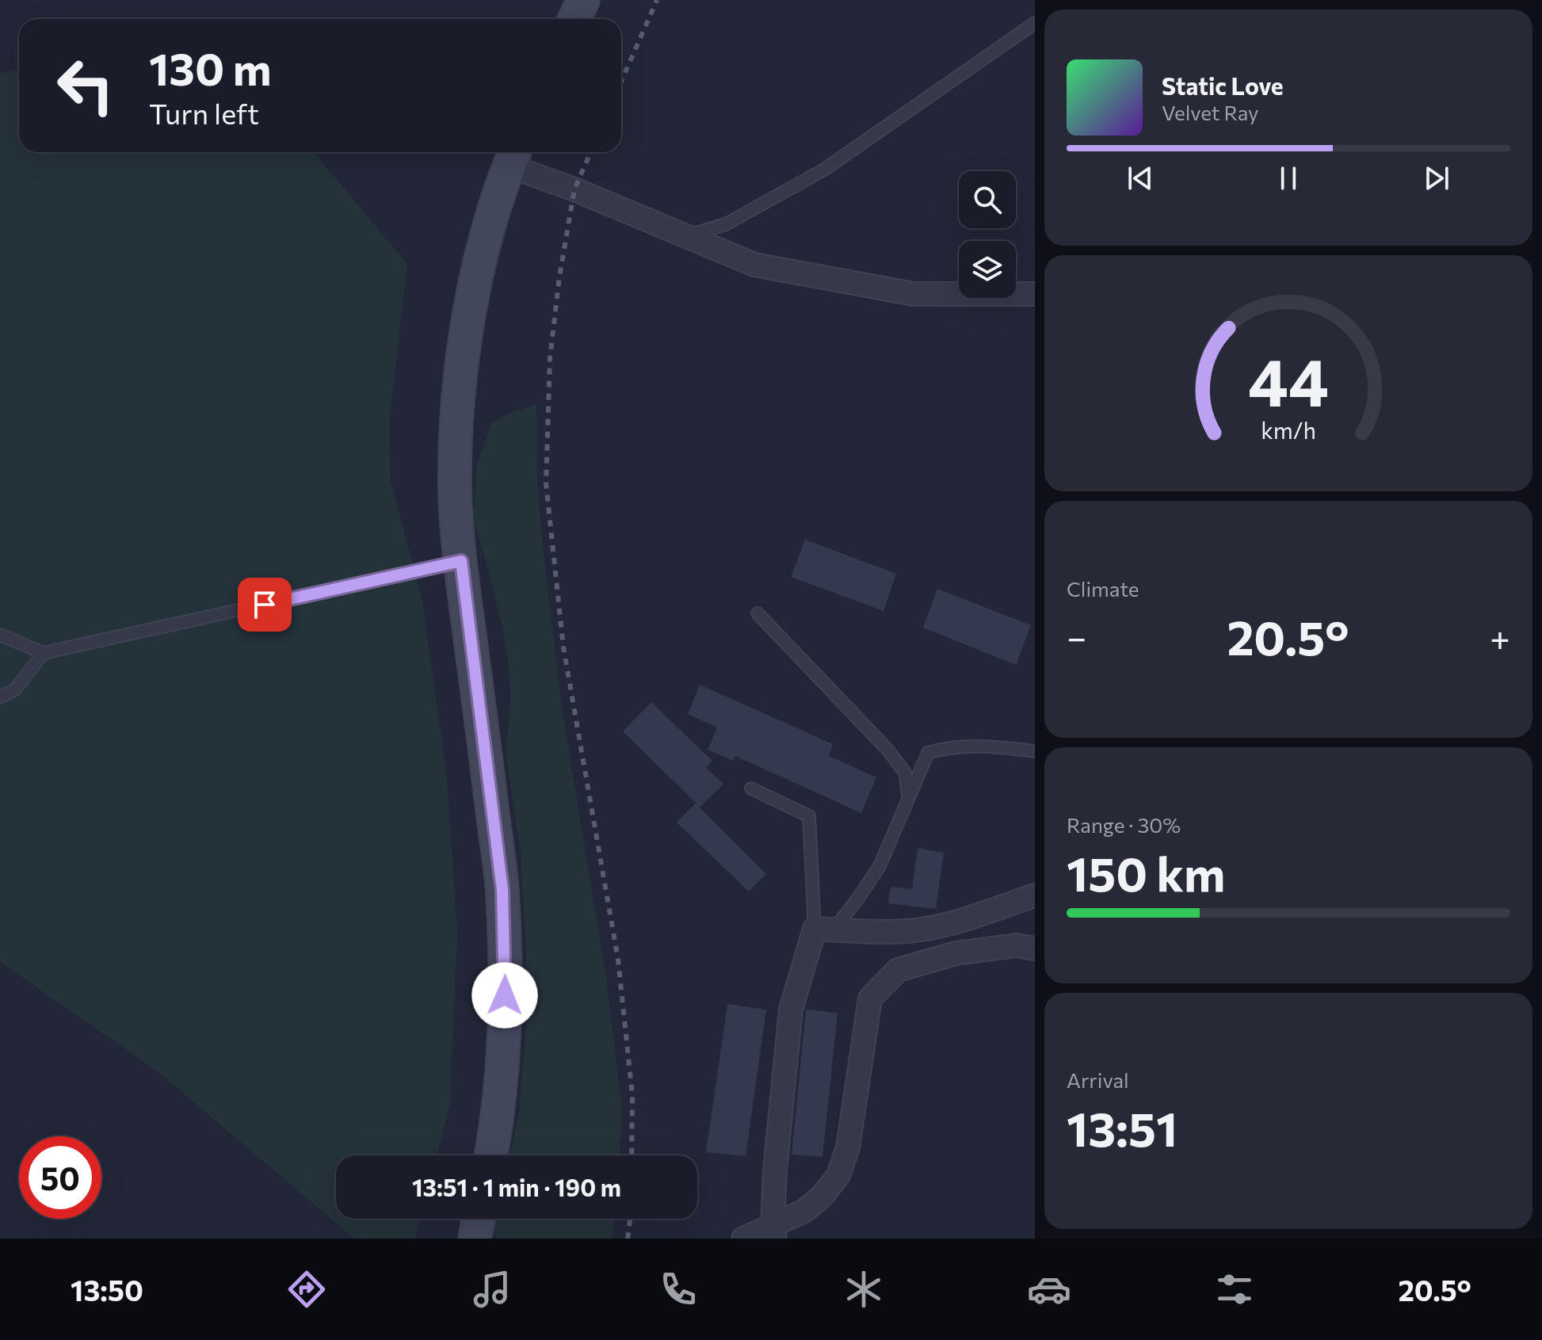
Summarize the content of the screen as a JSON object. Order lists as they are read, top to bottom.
{
  "page": {
    "turn": ["130 m", "Turn left"],
    "song": ["Static Love", "Velvet Ray"],
    "tile": [
      "Climate",
      ["Range · 30%", "150 km"],
      ["Arrival", "13:51"]
    ],
    "heat": ["−", "20.5°", "+"],
    "limit": "50",
    "trip": "13:51 · 1 min · 190 m",
    "tabs": ["13:50", "20.5°"],
    "gauge": ["44", "km/h"]
  }
}
